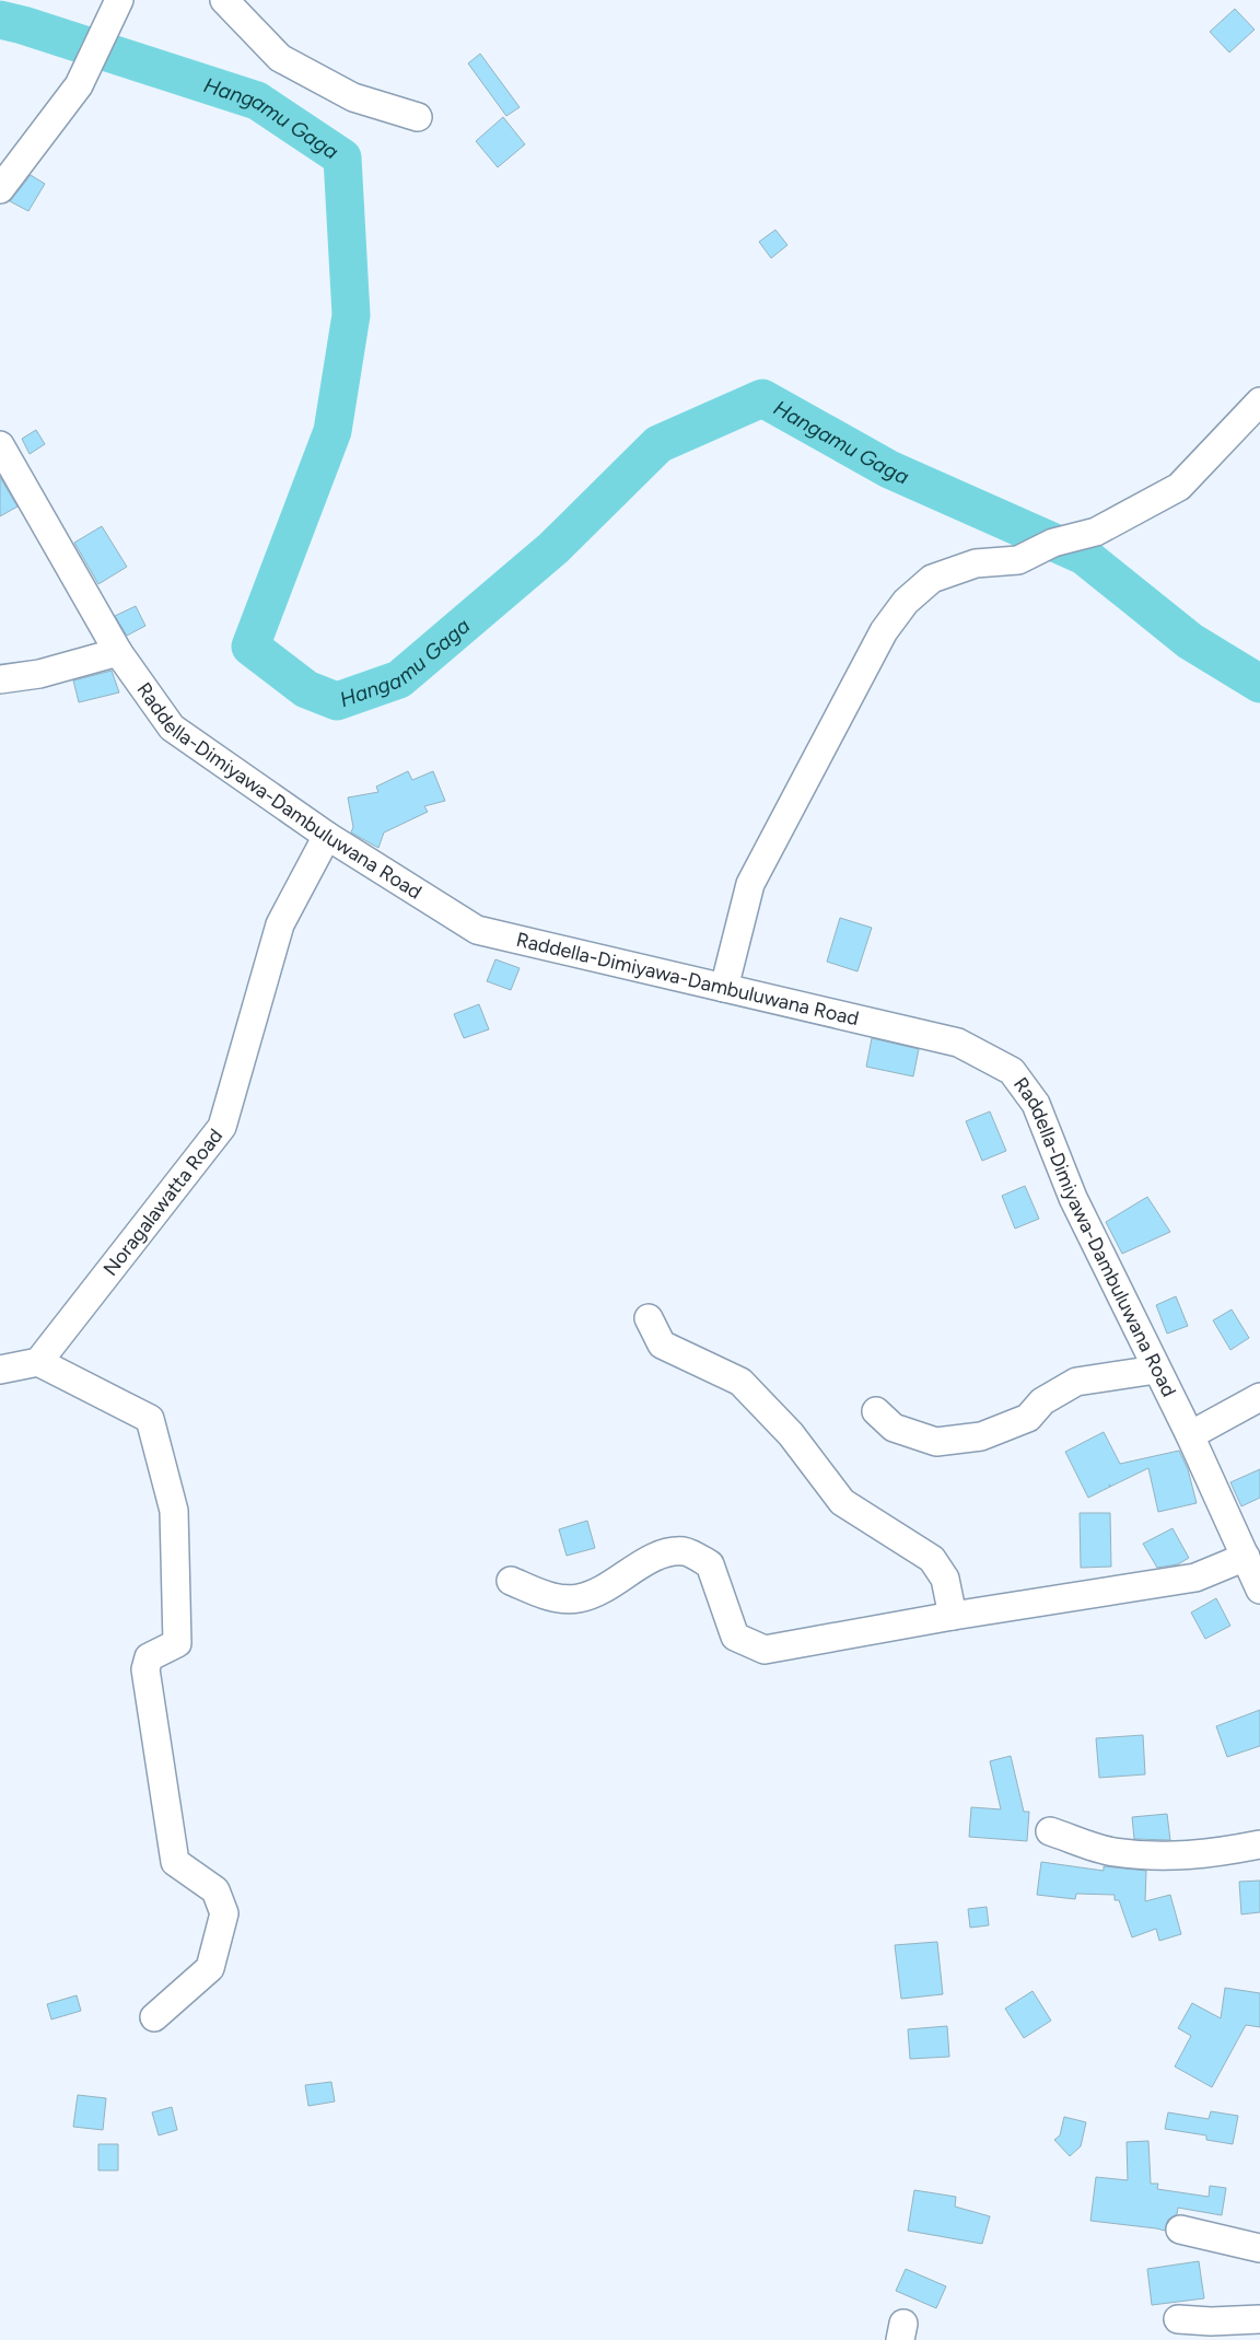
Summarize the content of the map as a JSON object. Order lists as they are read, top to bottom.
{
  "streets": {
    "street": ["Raddella-Dimiyawa-Dambuluwana Road", "Noragalawatta Road"]
  },
  "crossings": [
    ["Raddella-Dimiyawa-Dambuluwana Road", "Noragalawatta Road"]
  ],
  "water": ["Hangamu Gaga"]
}
